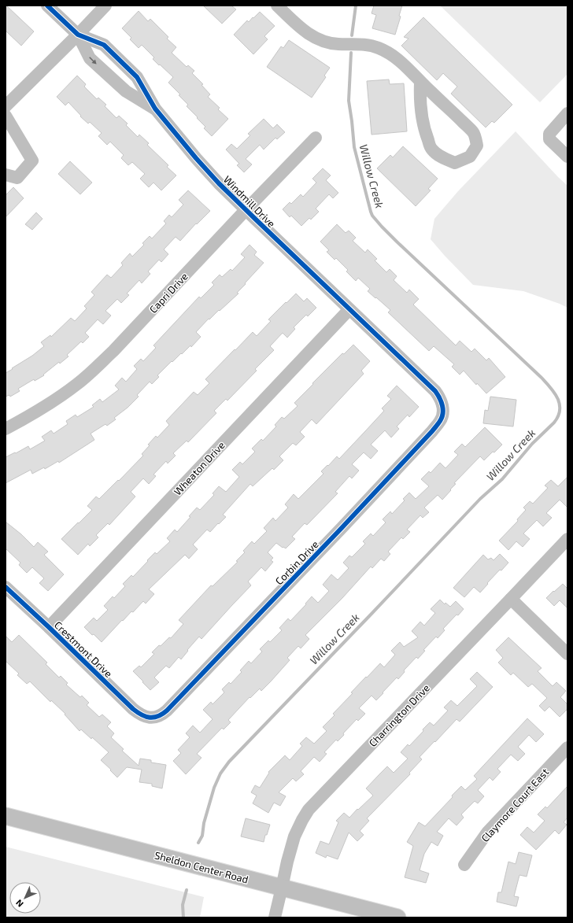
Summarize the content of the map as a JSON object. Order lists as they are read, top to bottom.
{
  "streets": {
    "main road": ["Sheldon Center Road"],
    "street": [
      "Windmill Drive",
      "Capri Drive",
      "Wheaton Drive",
      "Corbin Drive",
      "Crestmont Drive",
      "Charrington Drive",
      "Claymore Court East"
    ]
  },
  "crossings": [
    ["Windmill Drive", "Capri Drive"],
    ["Windmill Drive", "Wheaton Drive"],
    ["Windmill Drive", "Corbin Drive"],
    ["Wheaton Drive", "Crestmont Drive"],
    ["Corbin Drive", "Crestmont Drive"],
    ["Charrington Drive", "Sheldon Center Road"]
  ],
  "water": ["Willow Creek"],
  "north": "bottom left"
}
